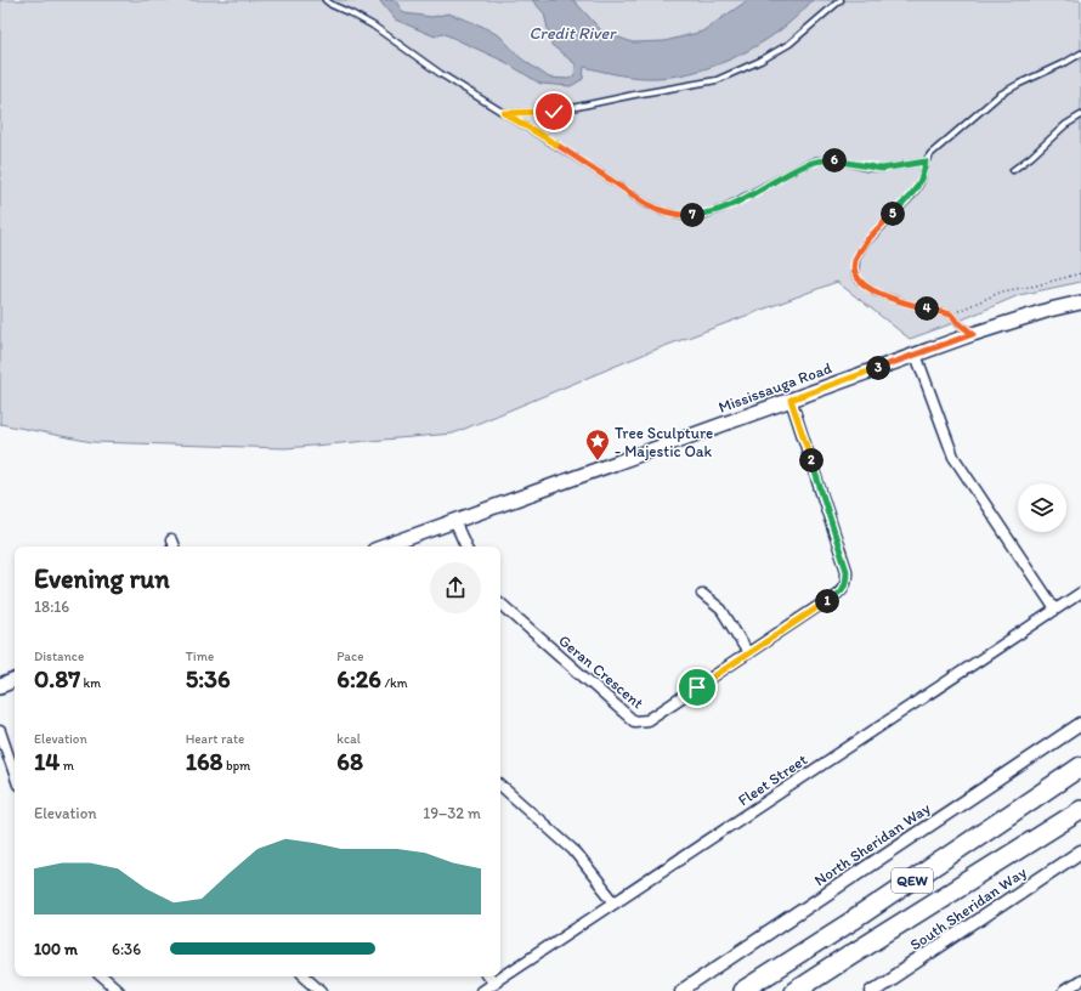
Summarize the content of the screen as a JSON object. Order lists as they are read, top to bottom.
{
  "streets": {
    "highway": ["QEW"],
    "main road": ["Mississauga Road"],
    "street": [
      "Geran Crescent",
      "Fleet Street",
      "North Sheridan Way",
      "South Sheridan Way"
    ]
  },
  "crossings": [
    ["Mississauga Road", "Geran Crescent"]
  ],
  "water": ["Credit River"],
  "places": {
    "place": ["Tree Sculpture - Majestic Oak"]
  },
  "page": {
    "pins": [
      "6",
      "5",
      "7",
      "4",
      "3",
      "2",
      "1"
    ],
    "heading": ["Evening run", "18:16"],
    "stats": [
      ["Distance", "0.87 km"],
      ["Time", "5:36"],
      ["Pace", "6:26 /km"],
      ["Elevation", "14 m"],
      ["Heart rate", "168 bpm"],
      ["kcal", "68"]
    ],
    "chart": ["Elevation", "19–32 m"],
    "list": [
      {
        "name": "100 m",
        "note": "6:36"
      }
    ]
  }
}
